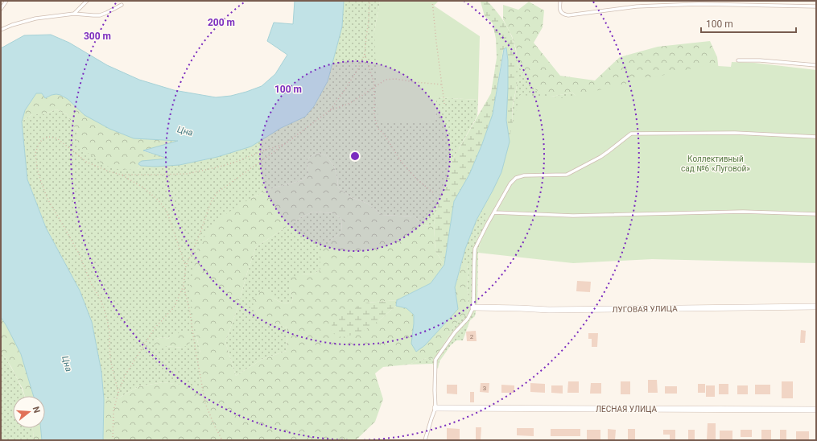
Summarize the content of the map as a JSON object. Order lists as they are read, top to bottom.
{
  "streets": {
    "street": ["ЛУГОВАЯ УЛИЦА", "ЛЕСНАЯ УЛИЦА"]
  },
  "water": ["Цна"],
  "parks": ["Коллективный сад №6 «Луговой»"],
  "house_numbers": ["2", "3"],
  "scale_bar": "100 m",
  "north": "right",
  "rings": ["200 m", "300 m", "100 m"]
}
